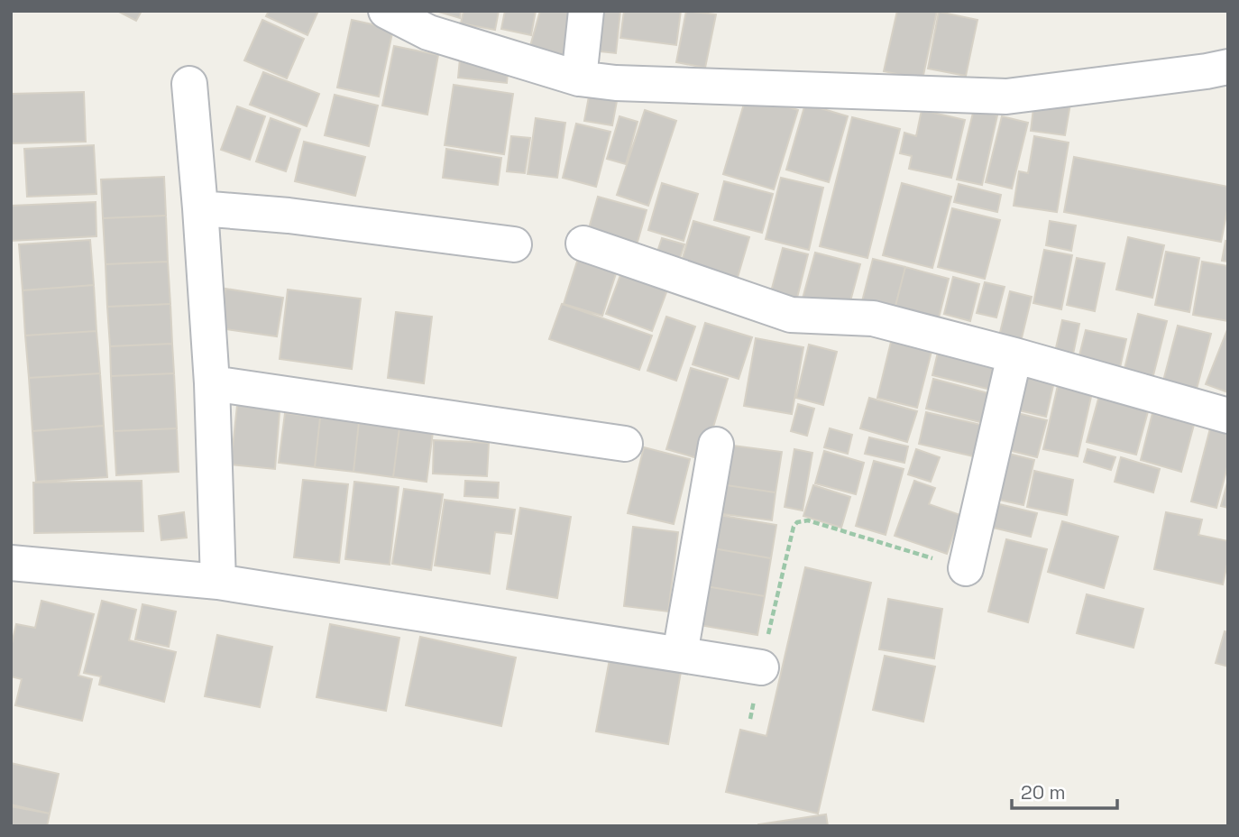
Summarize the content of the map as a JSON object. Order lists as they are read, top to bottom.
{
  "scale_bar": "20 m"
}
